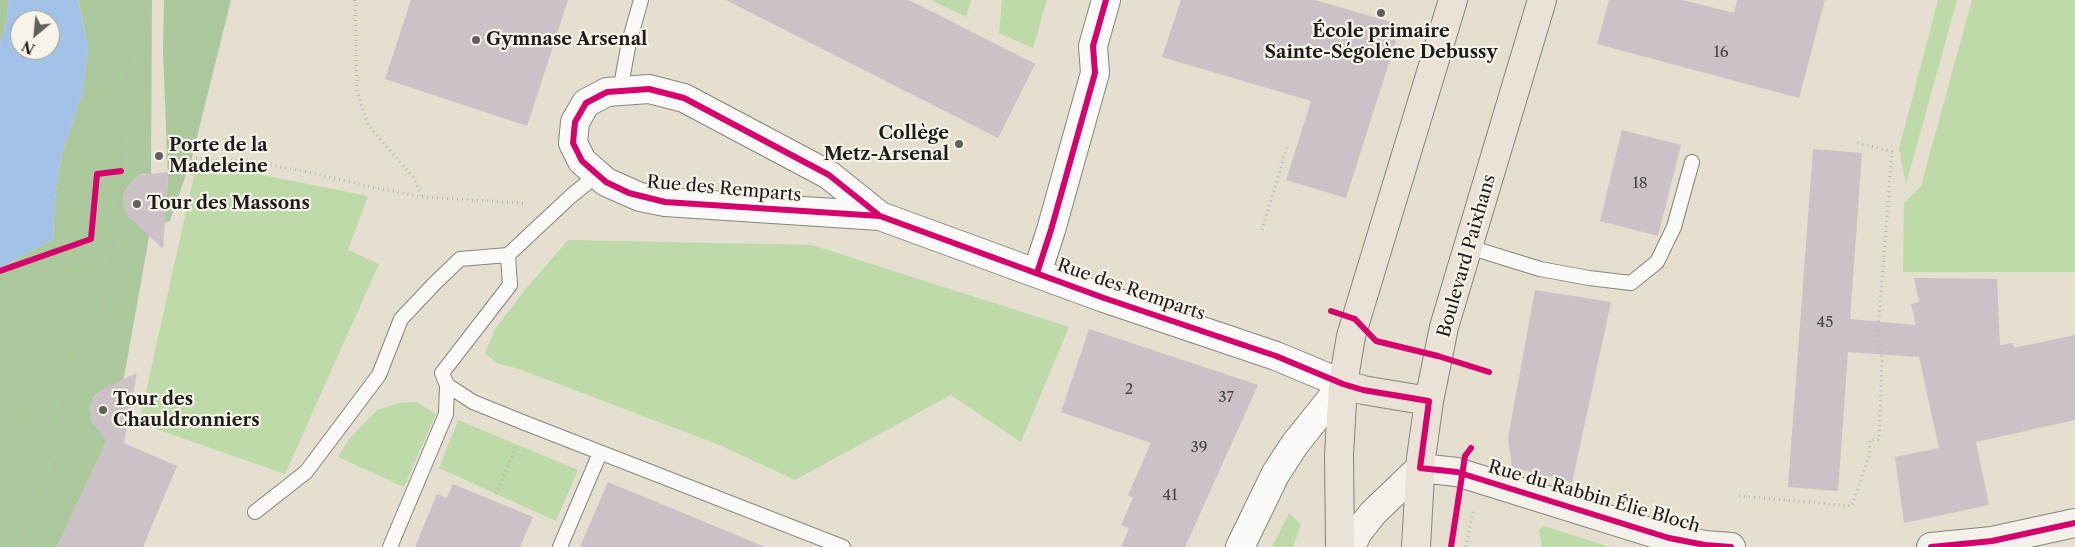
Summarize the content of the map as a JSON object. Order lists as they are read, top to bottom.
{
  "streets": {
    "main road": ["Boulevard Paixhans"],
    "street": ["Rue des Remparts", "Rue du Rabbin Élie Bloch"]
  },
  "crossings": [
    ["Boulevard Paixhans", "Rue du Rabbin Élie Bloch"]
  ],
  "places": [
    "École primaire Sainte-Ségolène Debussy",
    "Gymnase Arsenal",
    "Collège Metz-Arsenal",
    "Porte de la Madeleine",
    "Tour des Massons",
    "Tour des Chauldronniers"
  ],
  "house_numbers": [
    "16",
    "18",
    "45",
    "2",
    "37",
    "39",
    "41"
  ],
  "north": "bottom left"
}
